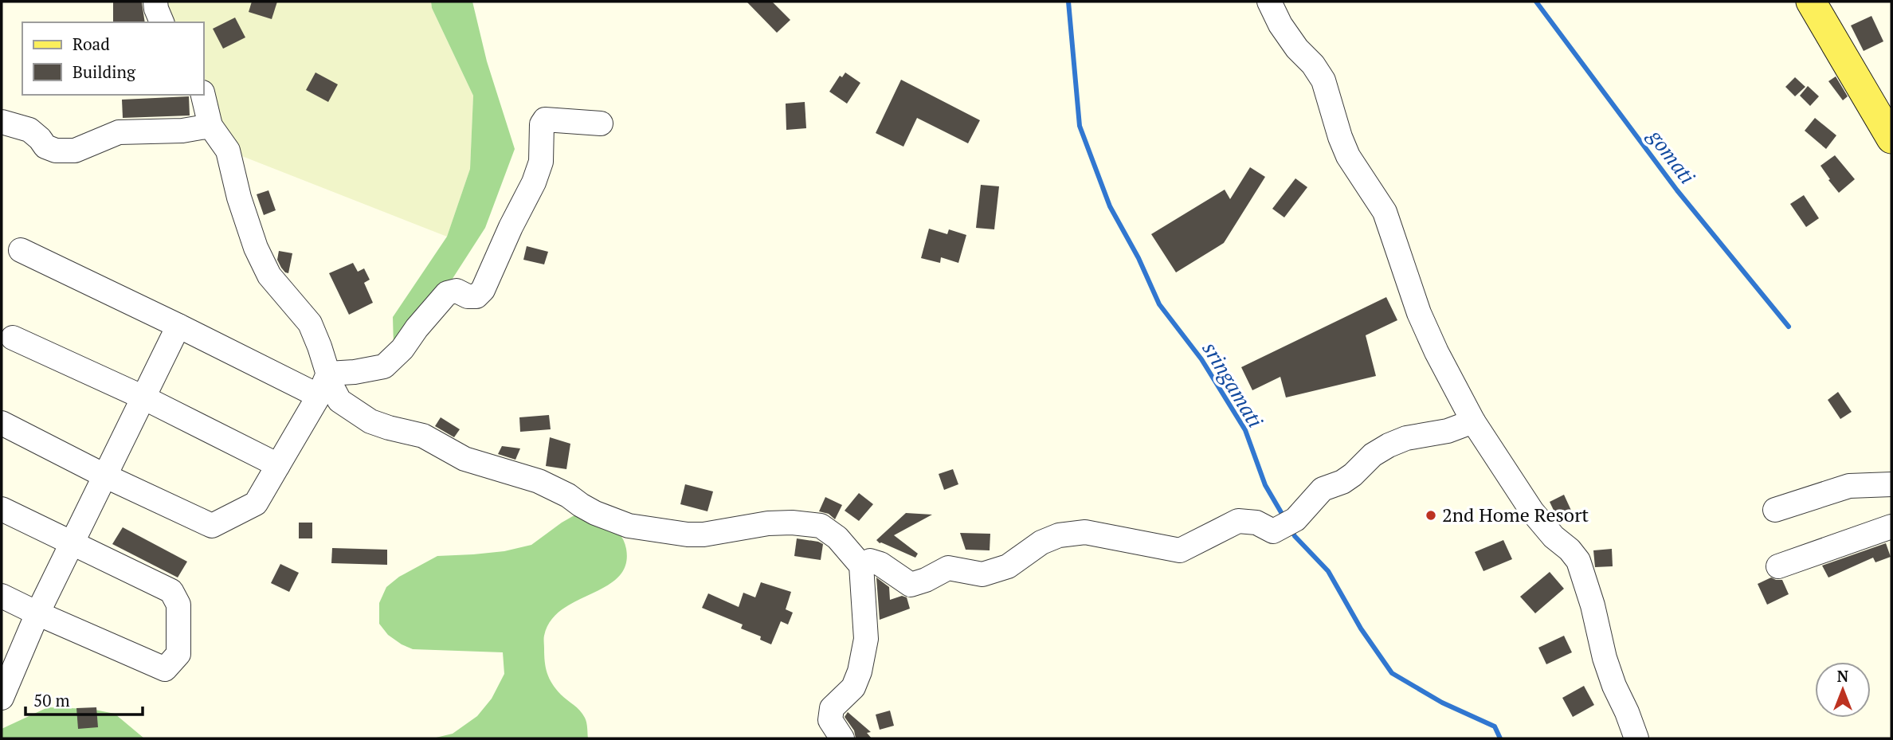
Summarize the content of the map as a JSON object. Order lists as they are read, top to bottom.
{
  "water": ["gomati", "sringamati"],
  "places": ["2nd Home Resort"],
  "legend": ["Road", "Building"],
  "scale_bar": "50 m",
  "north": "top"
}
